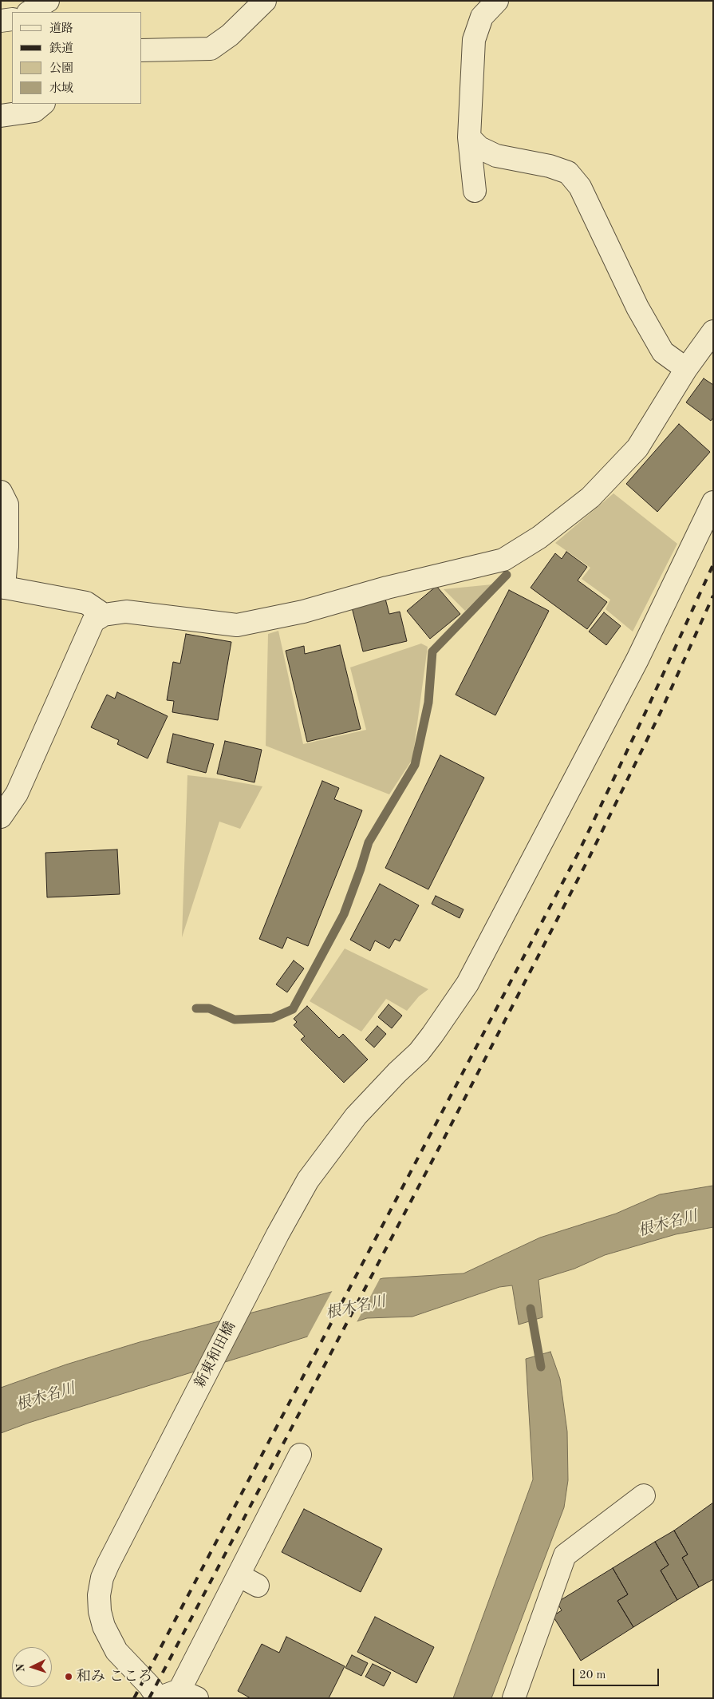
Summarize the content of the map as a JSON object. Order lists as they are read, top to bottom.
{
  "streets": {
    "street": ["新東和田橋"]
  },
  "water": ["根木名川"],
  "places": ["和み こころ"],
  "legend": [
    "道路",
    "鉄道",
    "公園",
    "水域"
  ],
  "scale_bar": "20 m",
  "north": "left"
}
